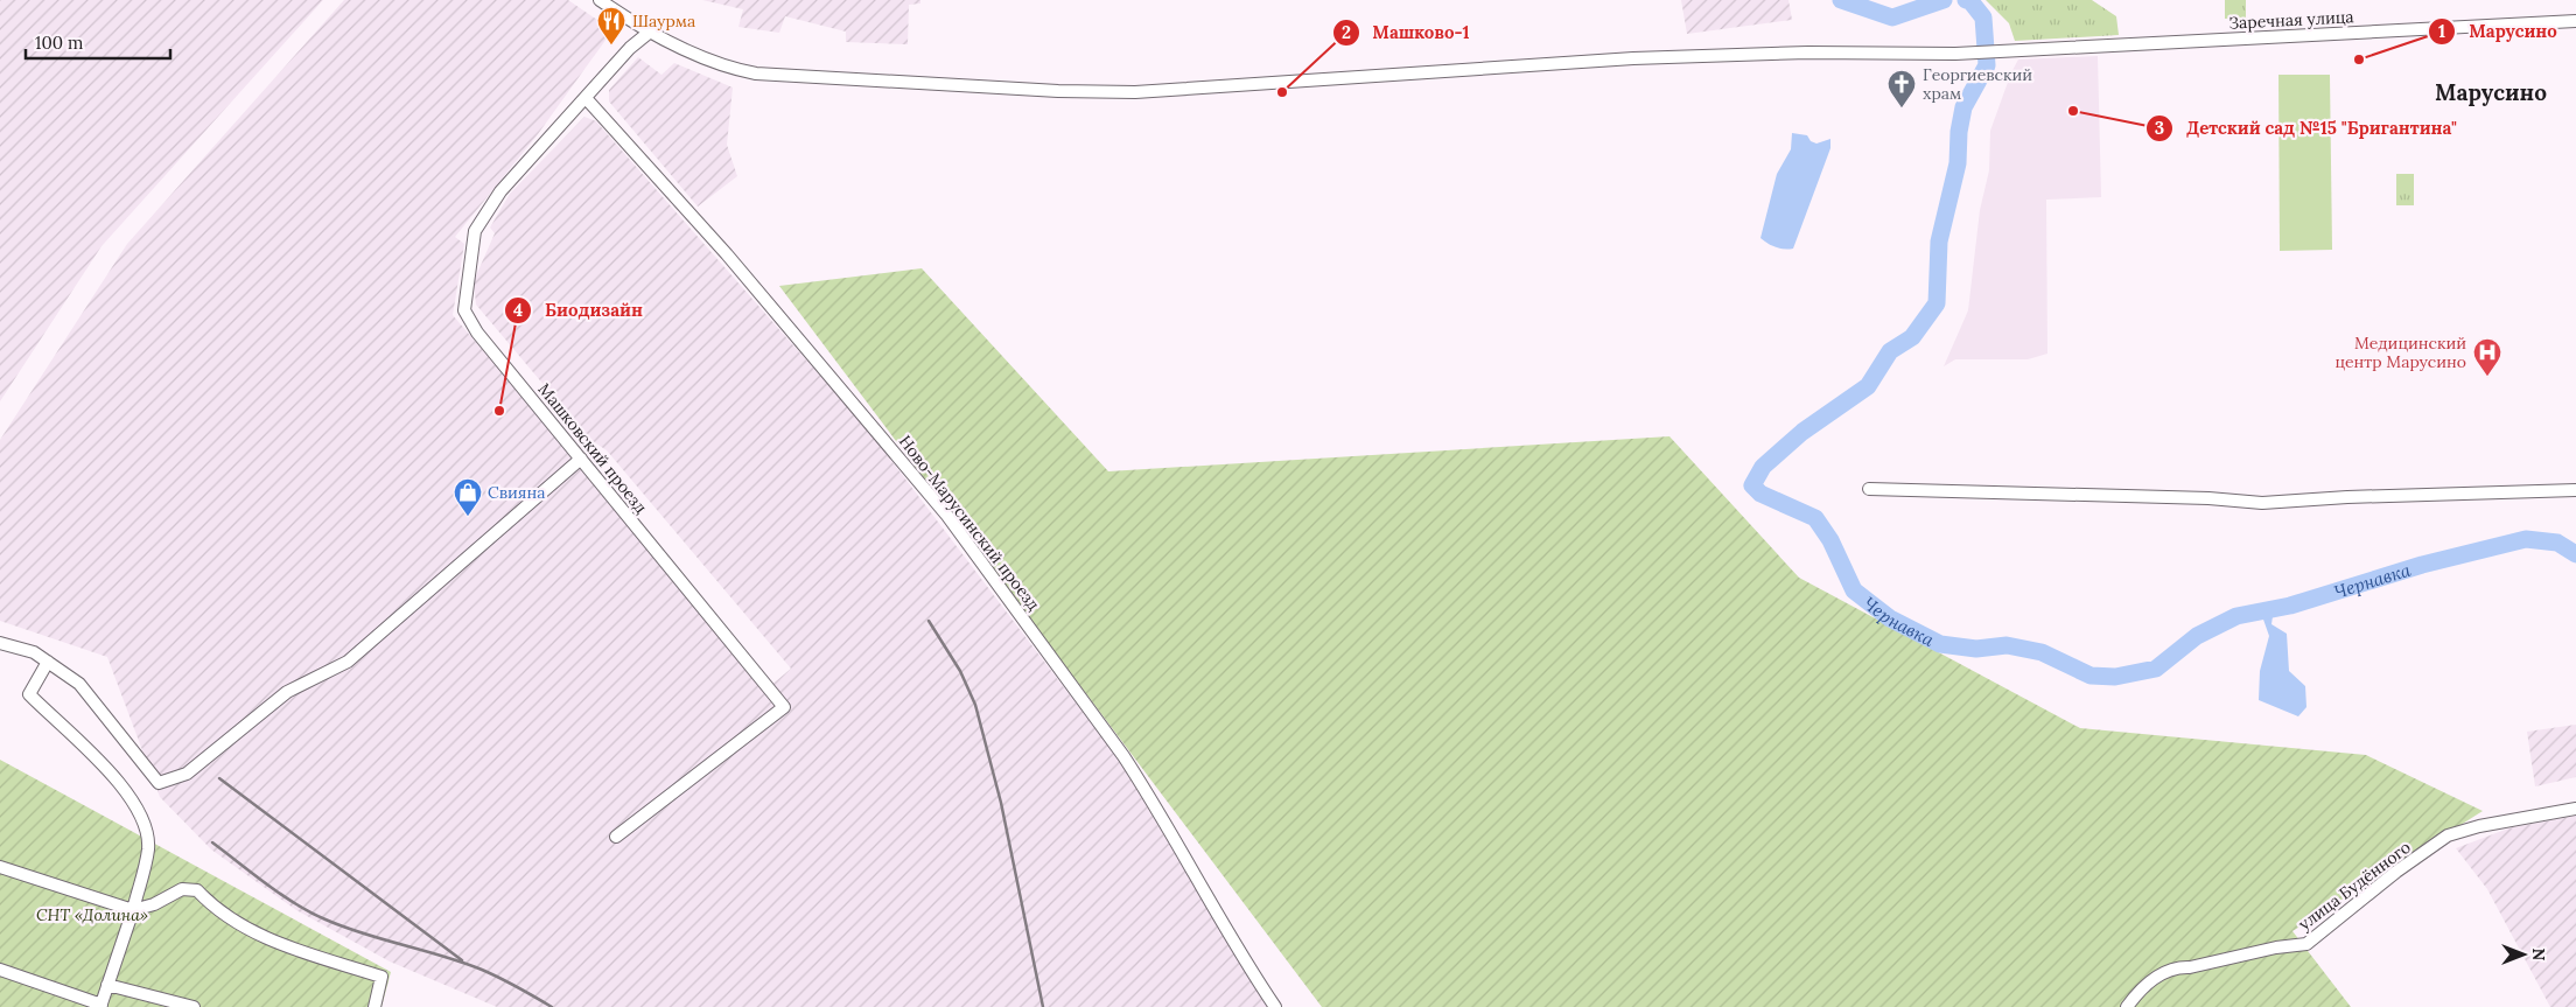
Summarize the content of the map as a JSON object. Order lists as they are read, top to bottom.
{
  "streets": {
    "street": [
      "Заречная улица",
      "Машковский проезд",
      "Ново-Марусинский проезд",
      "улица Будённого"
    ]
  },
  "crossings": [
    ["Заречная улица", "Машковский проезд"],
    ["Машковский проезд", "Ново-Марусинский проезд"]
  ],
  "districts": ["Марусино"],
  "water": ["Чернавка"],
  "parks": ["СНТ «Долина»"],
  "places": {
    "restaurant": ["Шаурма"],
    "other": [
      "Марусино",
      "Машково-1",
      "Детский сад №15 \"Бригантина\"",
      "Биодизайн"
    ],
    "church": ["Георгиевский храм"],
    "hospital": ["Медицинский центр Марусино"],
    "shop": ["Свияна"]
  },
  "scale_bar": "100 m",
  "north": "right"
}
